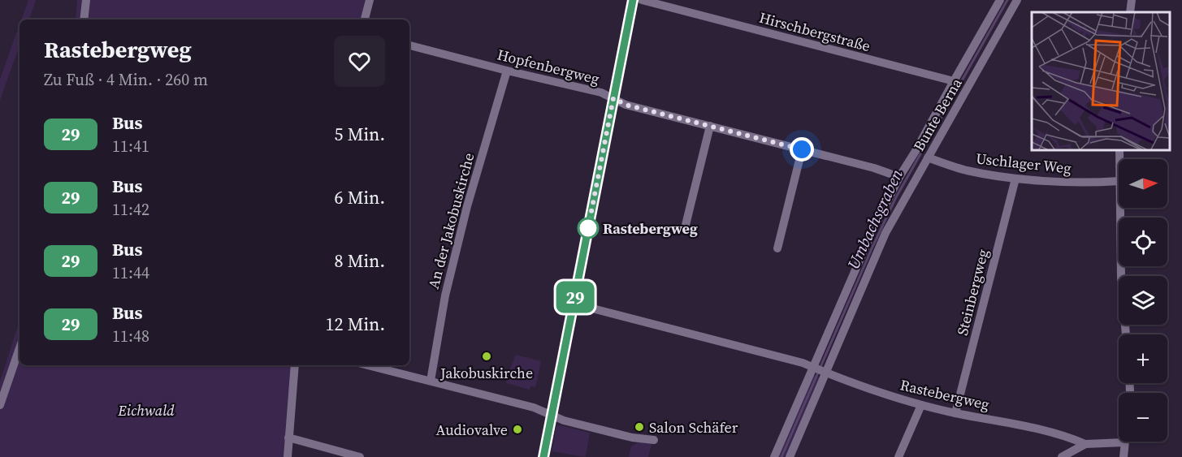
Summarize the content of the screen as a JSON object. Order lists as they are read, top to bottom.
{
  "streets": {
    "street": [
      "Hirschbergstraße",
      "Hopfenbergweg",
      "Bunte Berna",
      "Uschlager Weg",
      "An der Jakobuskirche",
      "Steinbergweg",
      "Rastebergweg"
    ]
  },
  "crossings": [
    ["Hirschbergstraße", "Bunte Berna"],
    ["Hopfenbergweg", "Bunte Berna"],
    ["Hopfenbergweg", "An der Jakobuskirche"],
    ["Bunte Berna", "Uschlager Weg"],
    ["Bunte Berna", "Rastebergweg"],
    ["Uschlager Weg", "Steinbergweg"],
    ["Steinbergweg", "Rastebergweg"]
  ],
  "water": ["Umbachsgraben"],
  "parks": ["Eichwald"],
  "places": [
    "Rastebergweg",
    "Jakobuskirche",
    "Salon Schäfer",
    "Audiovalve"
  ],
  "lines": ["bus line 29"],
  "north": "right",
  "page": {
    "on_map": "29",
    "heading": ["Rastebergweg", "Zu Fuß · 4 Min. · 260 m"],
    "list": [
      {
        "mark": "29",
        "name": "Bus",
        "note": "11:41",
        "value": "5 Min."
      },
      {
        "mark": "29",
        "name": "Bus",
        "note": "11:42",
        "value": "6 Min."
      },
      {
        "mark": "29",
        "name": "Bus",
        "note": "11:44",
        "value": "8 Min."
      },
      {
        "mark": "29",
        "name": "Bus",
        "note": "11:48",
        "value": "12 Min."
      }
    ],
    "map_buttons": ["+", "−"]
  }
}
